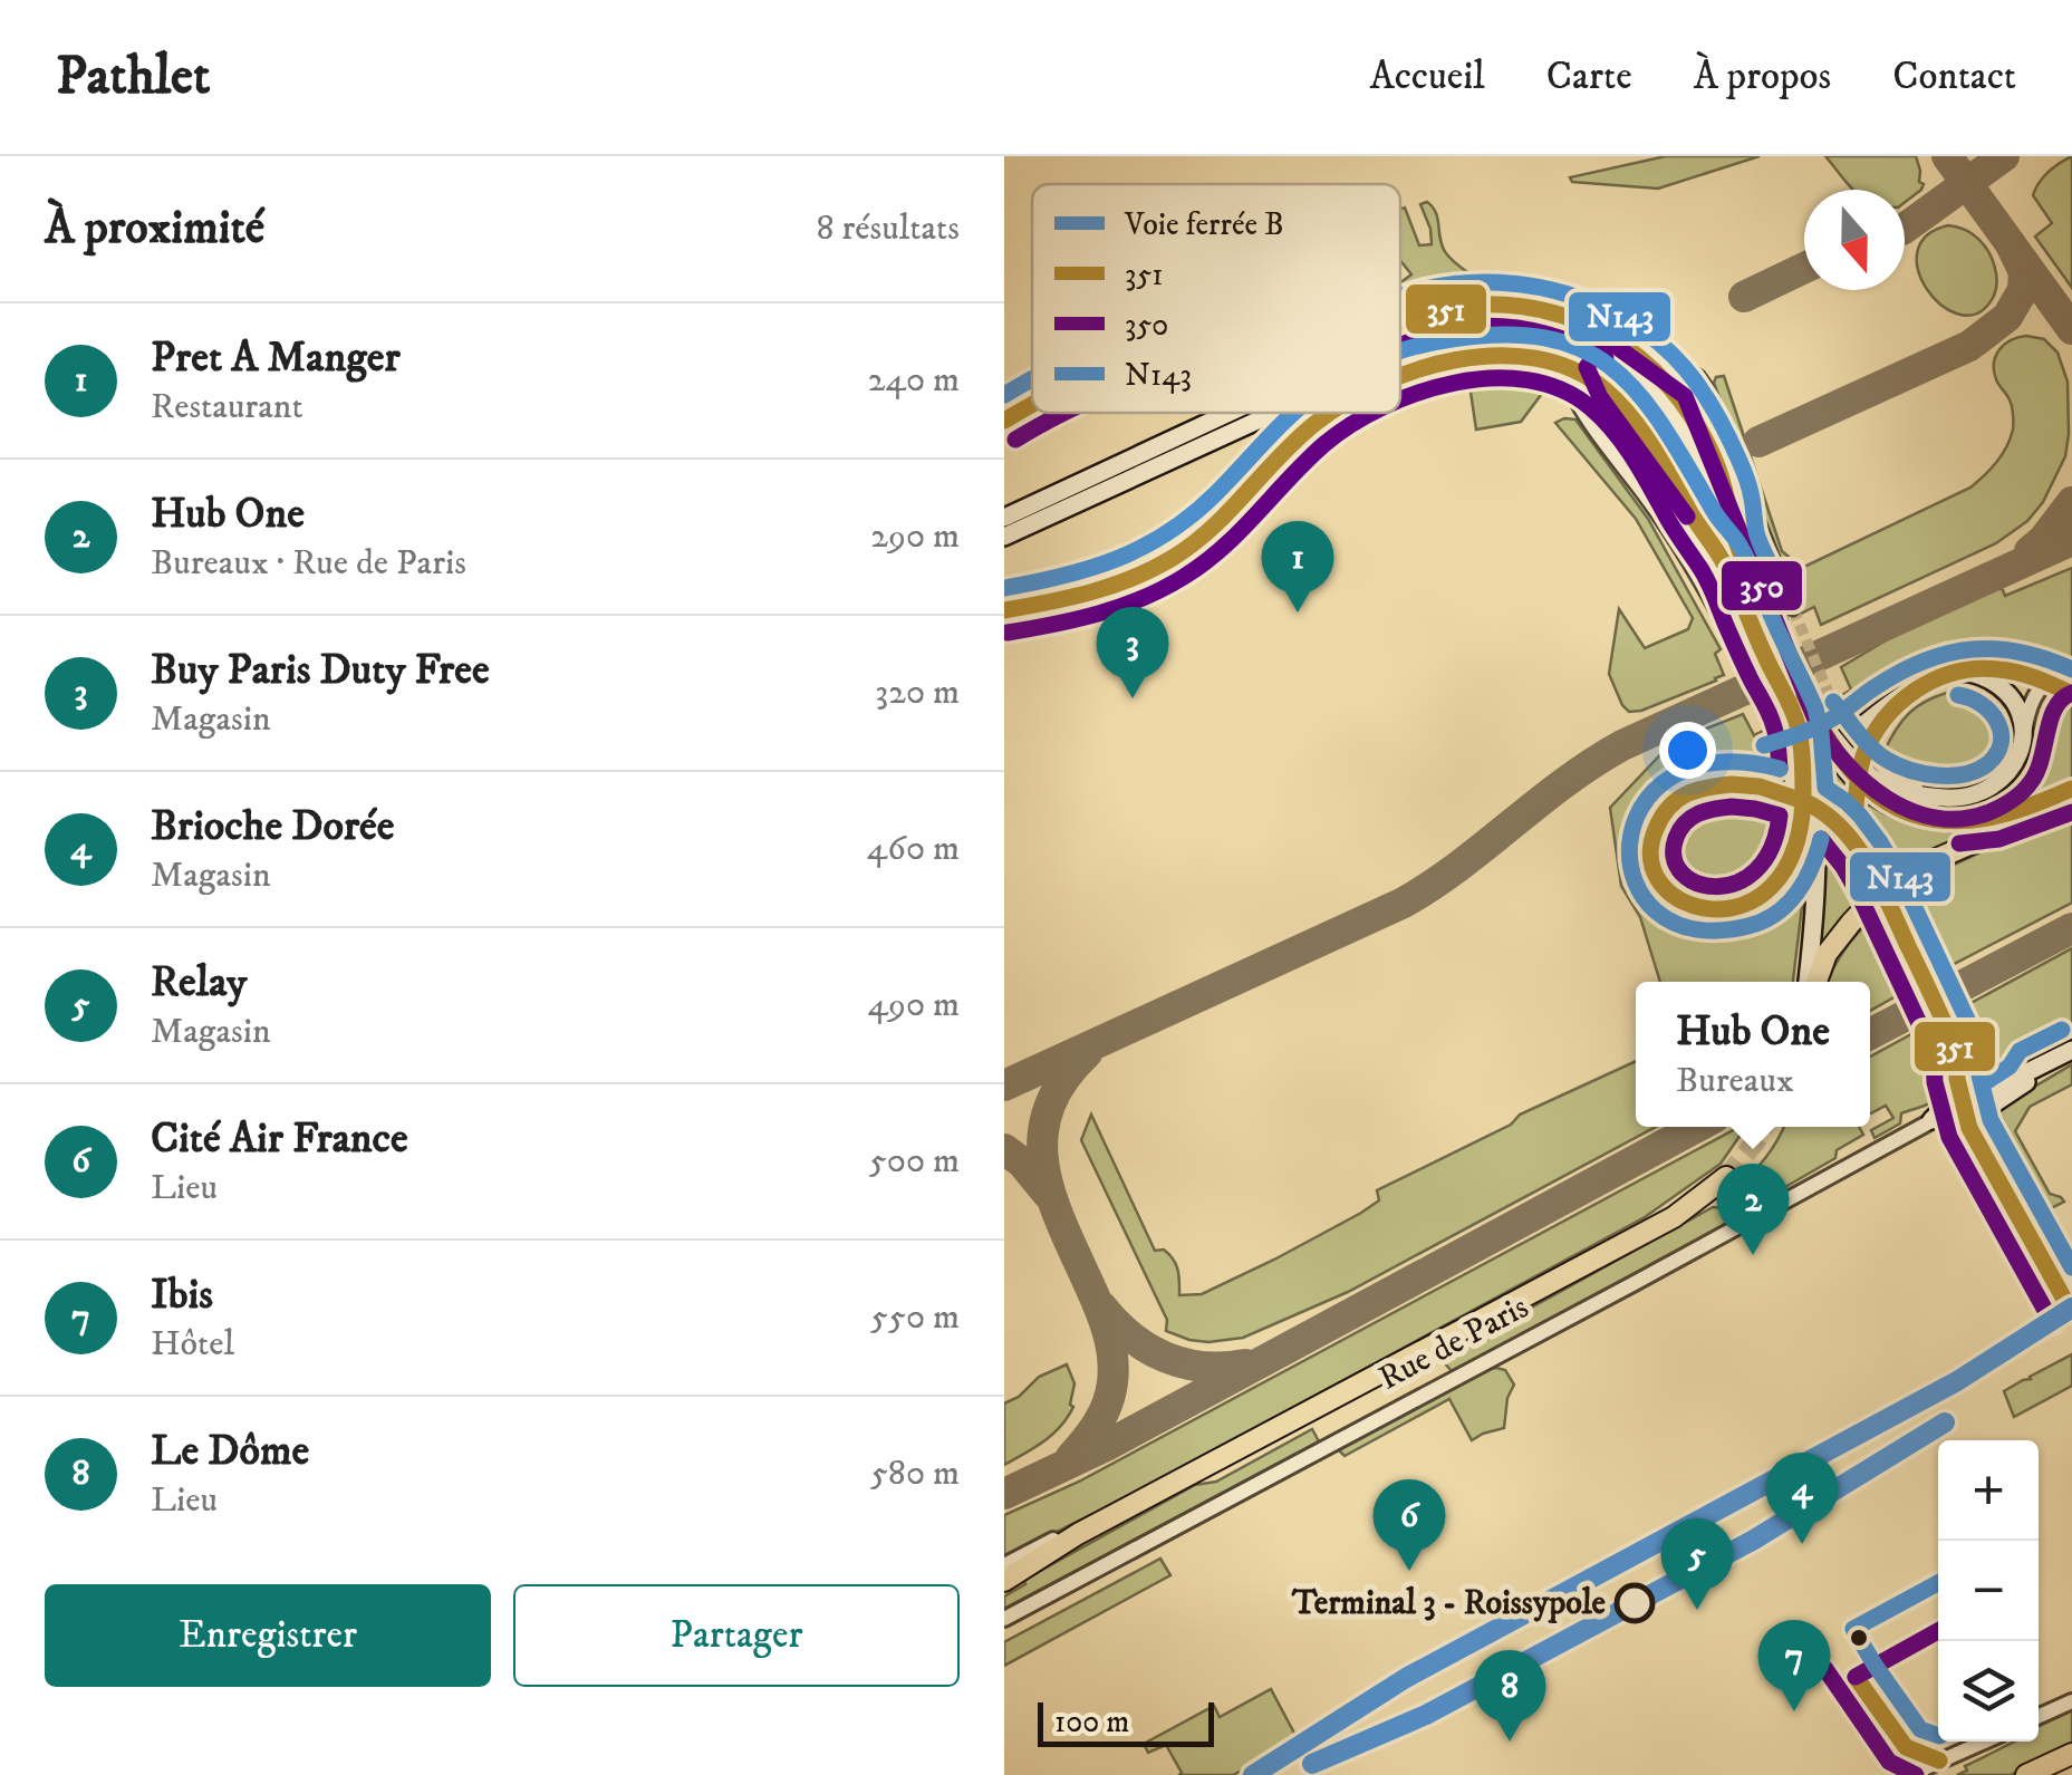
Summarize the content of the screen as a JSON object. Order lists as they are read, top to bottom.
{
  "streets": {
    "main road": ["Rue de Paris"]
  },
  "places": ["Terminal 3 - Roissypole"],
  "lines": [
    "transit line N143",
    "transit line 351",
    "transit line 350",
    "rail line B"
  ],
  "legend": [
    "Voie ferrée B",
    "351",
    "350",
    "N143"
  ],
  "scale_bar": "100 m",
  "north": "bottom",
  "page": {
    "header": "Pathlet",
    "nav": [
      "Accueil",
      "Carte",
      "À propos",
      "Contact"
    ],
    "heading": ["À proximité", "8 résultats"],
    "list": [
      {
        "mark": "1",
        "name": "Pret A Manger",
        "note": "Restaurant",
        "value": "240 m"
      },
      {
        "mark": "2",
        "name": "Hub One",
        "note": "Bureaux · Rue de Paris",
        "value": "290 m"
      },
      {
        "mark": "3",
        "name": "Buy Paris Duty Free",
        "note": "Magasin",
        "value": "320 m"
      },
      {
        "mark": "4",
        "name": "Brioche Dorée",
        "note": "Magasin",
        "value": "460 m"
      },
      {
        "mark": "5",
        "name": "Relay",
        "note": "Magasin",
        "value": "490 m"
      },
      {
        "mark": "6",
        "name": "Cité Air France",
        "note": "Lieu",
        "value": "500 m"
      },
      {
        "mark": "7",
        "name": "Ibis",
        "note": "Hôtel",
        "value": "550 m"
      },
      {
        "mark": "8",
        "name": "Le Dôme",
        "note": "Lieu",
        "value": "580 m"
      }
    ],
    "pins": [
      "1",
      "3",
      "2",
      "4",
      "6",
      "5",
      "7",
      "8"
    ],
    "popup": ["Hub One", "Bureaux"],
    "map_buttons": ["+", "−"],
    "buttons": ["Enregistrer", "Partager"],
    "scale": "100 m"
  }
}
